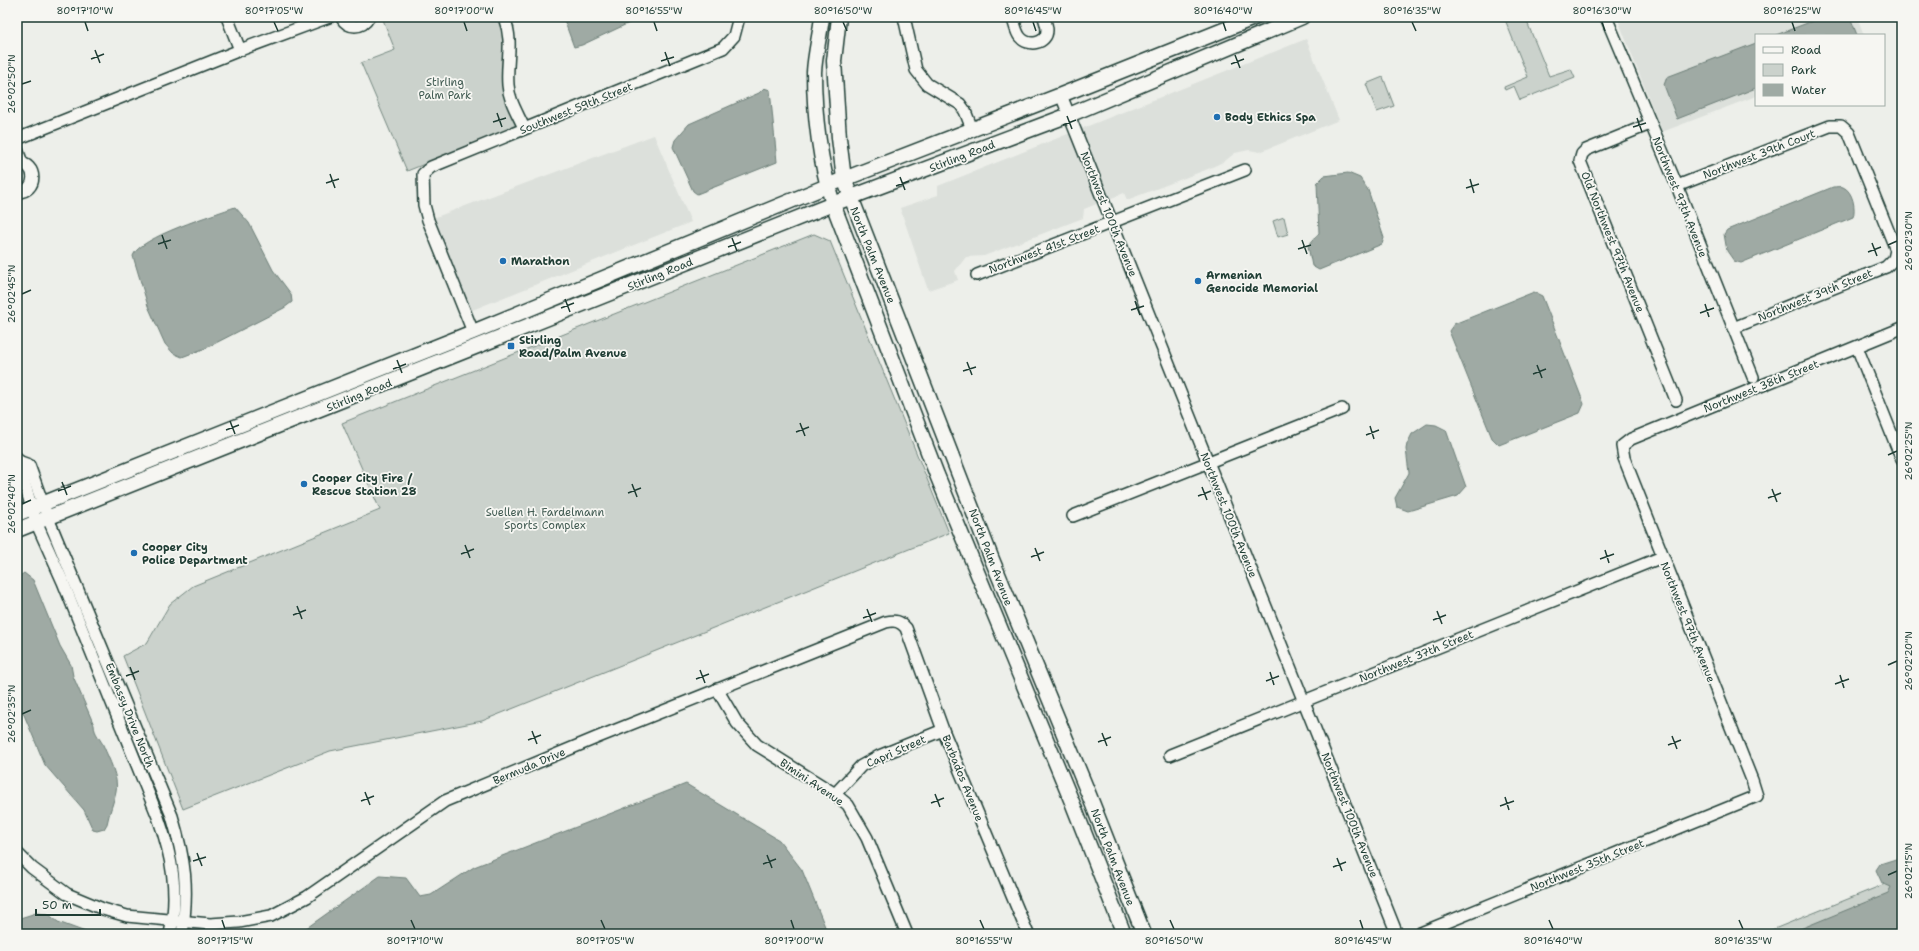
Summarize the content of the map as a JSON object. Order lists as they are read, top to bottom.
{
  "streets": {
    "main road": ["Stirling Road", "North Palm Avenue"],
    "street": [
      "Southwest 59th Street",
      "Northwest 39th Court",
      "Northwest 97th Avenue",
      "Northwest 100th Avenue",
      "Old Northwest 97th Avenue",
      "Northwest 41st Street",
      "Northwest 39th Street",
      "Northwest 38th Street",
      "Northwest 37th Street",
      "Embassy Drive North",
      "Capri Street",
      "Bermuda Drive",
      "Barbados Avenue",
      "Bimini Avenue",
      "Northwest 35th Street"
    ]
  },
  "crossings": [
    ["Southwest 59th Street", "Stirling Road"],
    ["Northwest 39th Court", "Northwest 97th Avenue"],
    ["Northwest 39th Court", "Northwest 39th Street"],
    ["Stirling Road", "Northwest 100th Avenue"],
    ["Stirling Road", "North Palm Avenue"],
    ["Stirling Road", "Embassy Drive North"],
    ["Northwest 97th Avenue", "Old Northwest 97th Avenue"],
    ["Northwest 97th Avenue", "Northwest 39th Street"],
    ["Northwest 97th Avenue", "Northwest 38th Street"],
    ["Northwest 97th Avenue", "Northwest 37th Street"],
    ["Northwest 97th Avenue", "Northwest 35th Street"],
    ["Northwest 100th Avenue", "Northwest 41st Street"],
    ["Northwest 100th Avenue", "Northwest 37th Street"],
    ["Embassy Drive North", "Bermuda Drive"],
    ["Capri Street", "Barbados Avenue"],
    ["Capri Street", "Bimini Avenue"],
    ["Bermuda Drive", "Barbados Avenue"],
    ["Bermuda Drive", "Bimini Avenue"]
  ],
  "parks": ["Stirling Palm Park", "Suellen H. Fardelmann Sports Complex"],
  "places": {
    "other": [
      "Body Ethics Spa",
      "Marathon",
      "Armenian Genocide Memorial",
      "Cooper City Fire / Rescue Station 28",
      "Cooper City Police Department"
    ],
    "transit": ["Stirling Road/Palm Avenue"]
  },
  "legend": ["Road", "Park", "Water"],
  "scale_bar": "50 m",
  "coordinates": [
    "80°17'10\"W",
    "80°17'05\"W",
    "80°17'00\"W",
    "80°16'55\"W",
    "80°16'50\"W",
    "80°16'45\"W",
    "80°16'40\"W",
    "80°16'35\"W",
    "80°16'30\"W",
    "80°16'25\"W",
    "26°02'50\"N",
    "26°02'30\"N",
    "26°02'45\"N",
    "26°02'25\"N",
    "26°02'40\"N",
    "26°02'20\"N",
    "26°02'35\"N",
    "26°02'15\"N",
    "80°17'15\"W"
  ]
}
